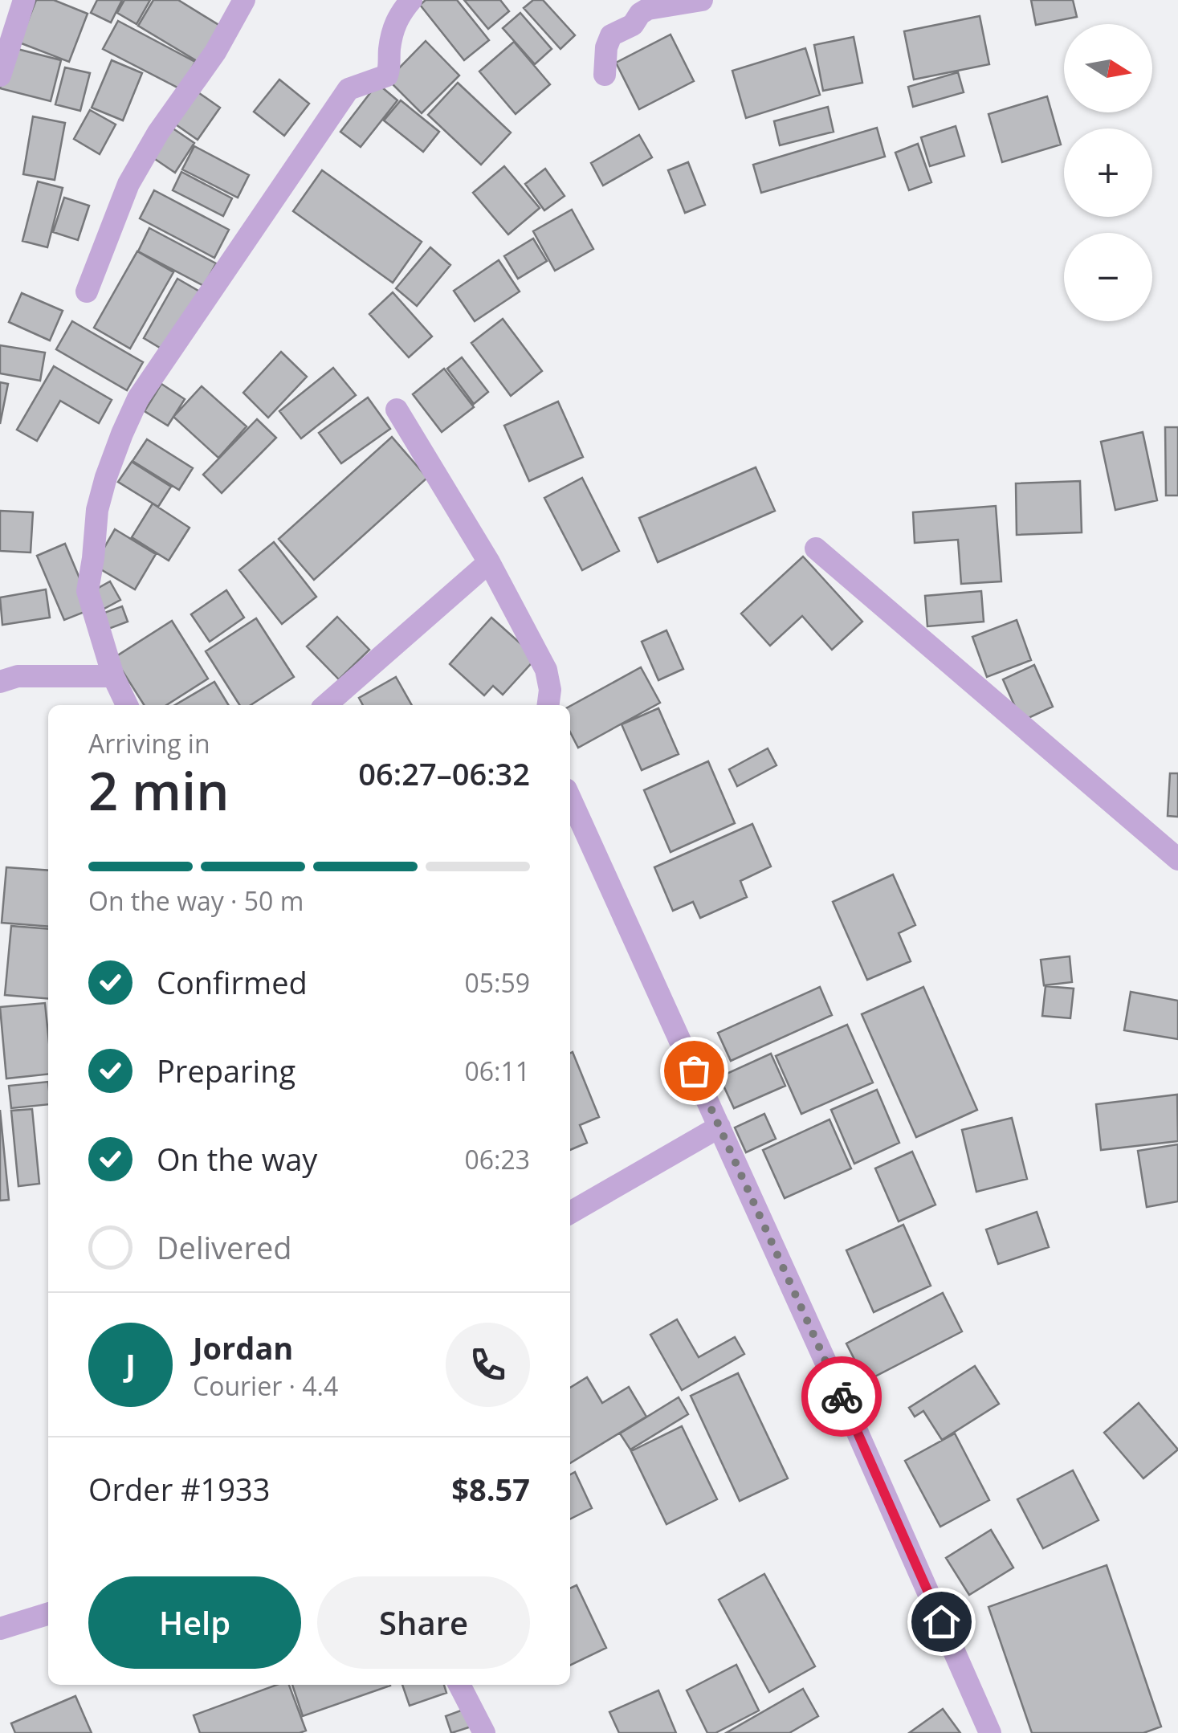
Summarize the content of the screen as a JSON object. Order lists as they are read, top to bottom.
{
  "north": "right",
  "page": {
    "map_buttons": ["+", "−"],
    "heading": ["2 min", "Arriving in", "06:27–06:32"],
    "panel": [
      "Jordan",
      "Courier · 4.4",
      "Order #1933",
      "$8.57"
    ],
    "bar": "On the way · 50 m",
    "list": [
      ["Confirmed", "05:59"],
      ["Preparing", "06:11"],
      ["On the way", "06:23"],
      "Delivered"
    ],
    "round": "J",
    "buttons": ["Help", "Share"]
  }
}
